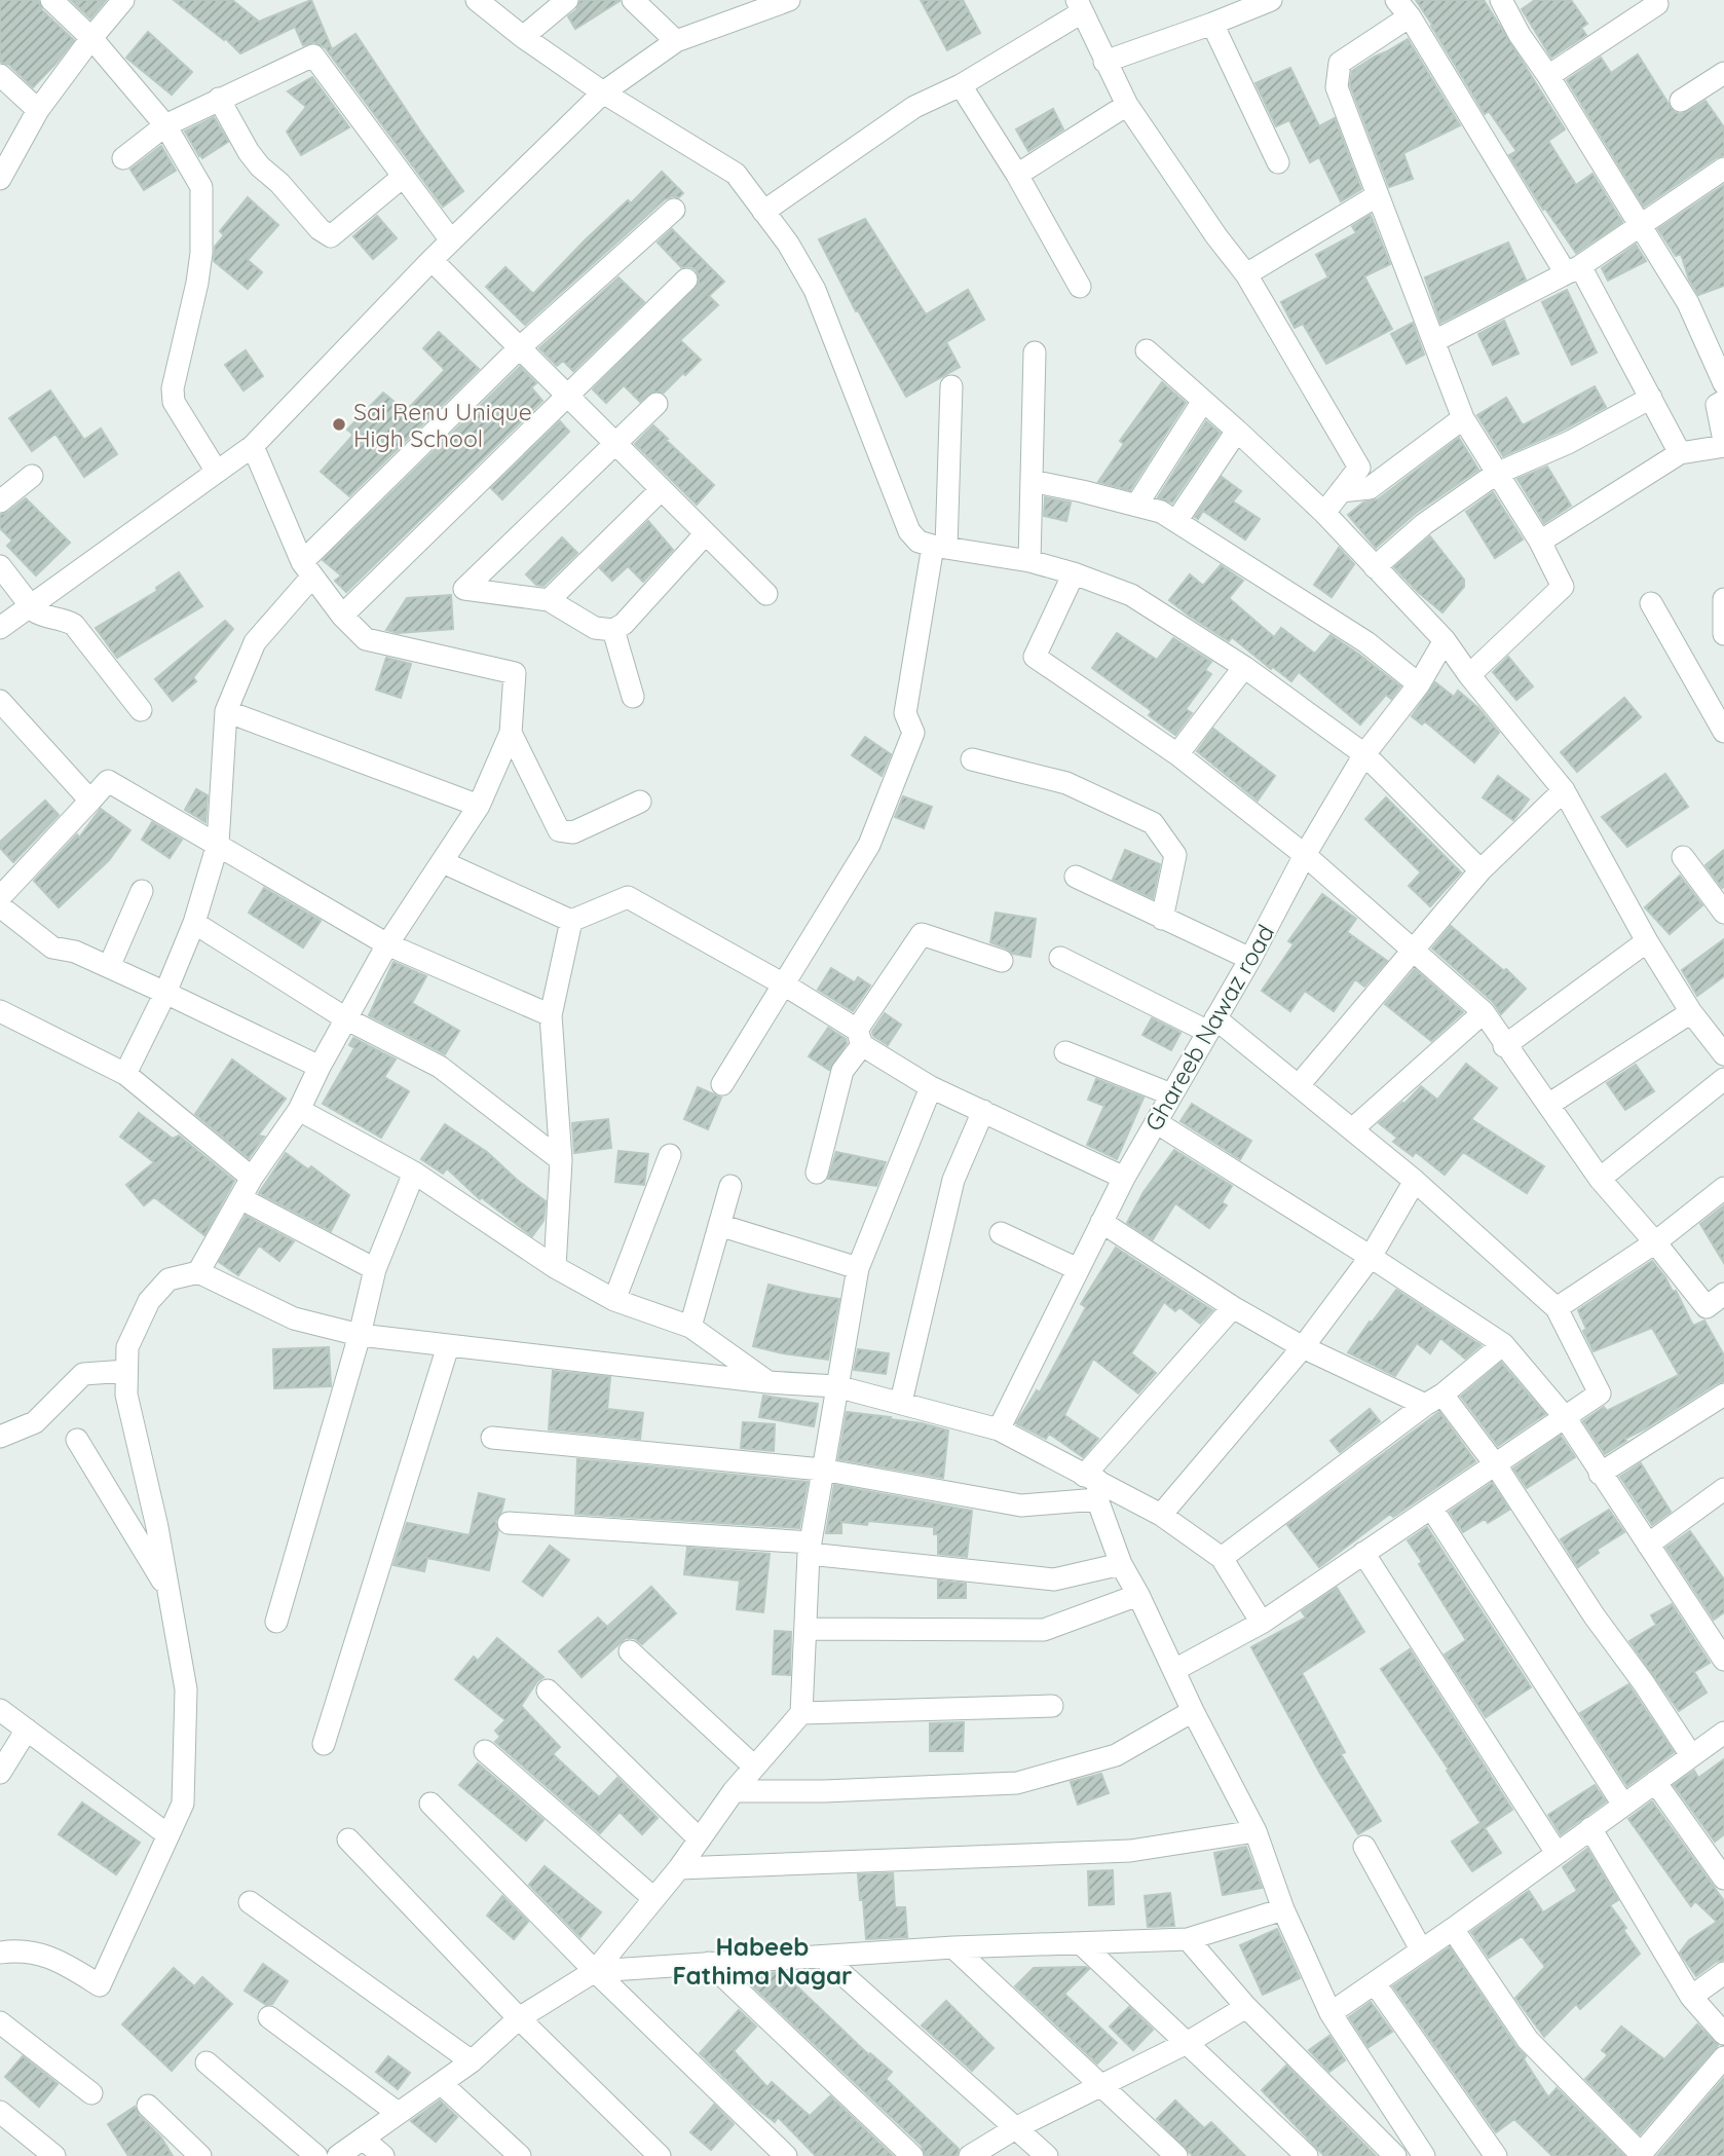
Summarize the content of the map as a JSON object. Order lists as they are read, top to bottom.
{
  "streets": {
    "street": ["Ghareeb Nawaz road"]
  },
  "districts": ["Habeeb Fathima Nagar"],
  "places": ["Sai Renu Unique High School"]
}
